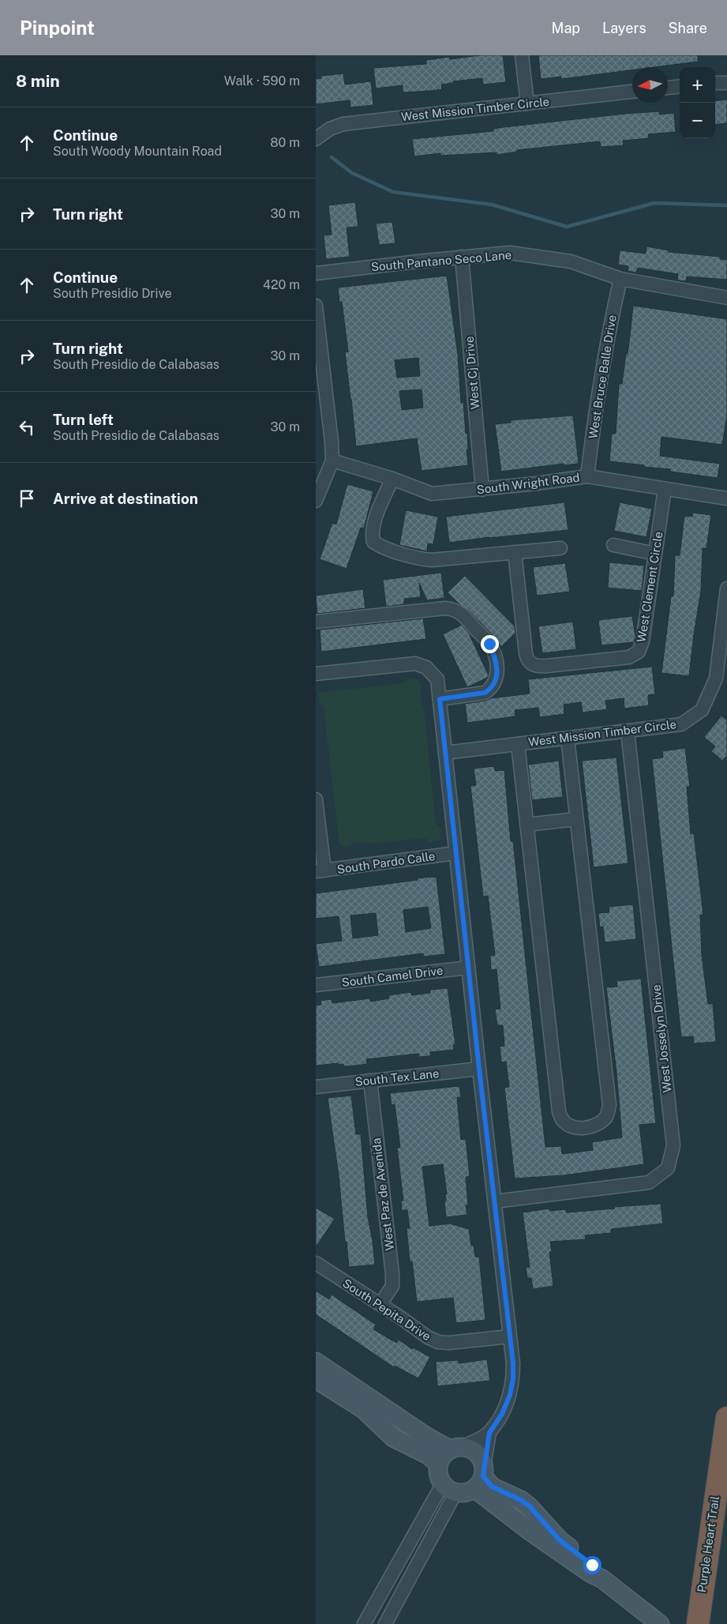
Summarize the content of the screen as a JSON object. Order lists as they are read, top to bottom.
{
  "streets": {
    "highway": ["Purple Heart Trail"],
    "street": [
      "West Mission Timber Circle",
      "South Pantano Seco Lane",
      "West Cj Drive",
      "West Bruce Balle Drive",
      "South Wright Road",
      "West Clement Circle",
      "South Pardo Calle",
      "South Camel Drive",
      "West Josselyn Drive",
      "South Tex Lane",
      "West Paz de Avenida",
      "South Pepita Drive"
    ]
  },
  "crossings": [
    ["West Mission Timber Circle", "West Josselyn Drive"],
    ["South Pantano Seco Lane", "West Cj Drive"],
    ["South Pantano Seco Lane", "West Bruce Balle Drive"],
    ["West Cj Drive", "South Wright Road"],
    ["West Bruce Balle Drive", "South Wright Road"],
    ["South Wright Road", "West Clement Circle"],
    ["South Tex Lane", "West Paz de Avenida"],
    ["West Paz de Avenida", "South Pepita Drive"]
  ],
  "north": "left",
  "page": {
    "header": "Pinpoint",
    "nav": ["Map", "Layers", "Share"],
    "heading": ["8 min", "Walk · 590 m"],
    "map_buttons": ["+", "−"],
    "list": [
      ["Continue", "South Woody Mountain Road", "80 m"],
      ["Turn right", "30 m"],
      ["Continue", "South Presidio Drive", "420 m"],
      ["Turn right", "South Presidio de Calabasas", "30 m"],
      ["Turn left", "South Presidio de Calabasas", "30 m"],
      "Arrive at destination"
    ]
  }
}
